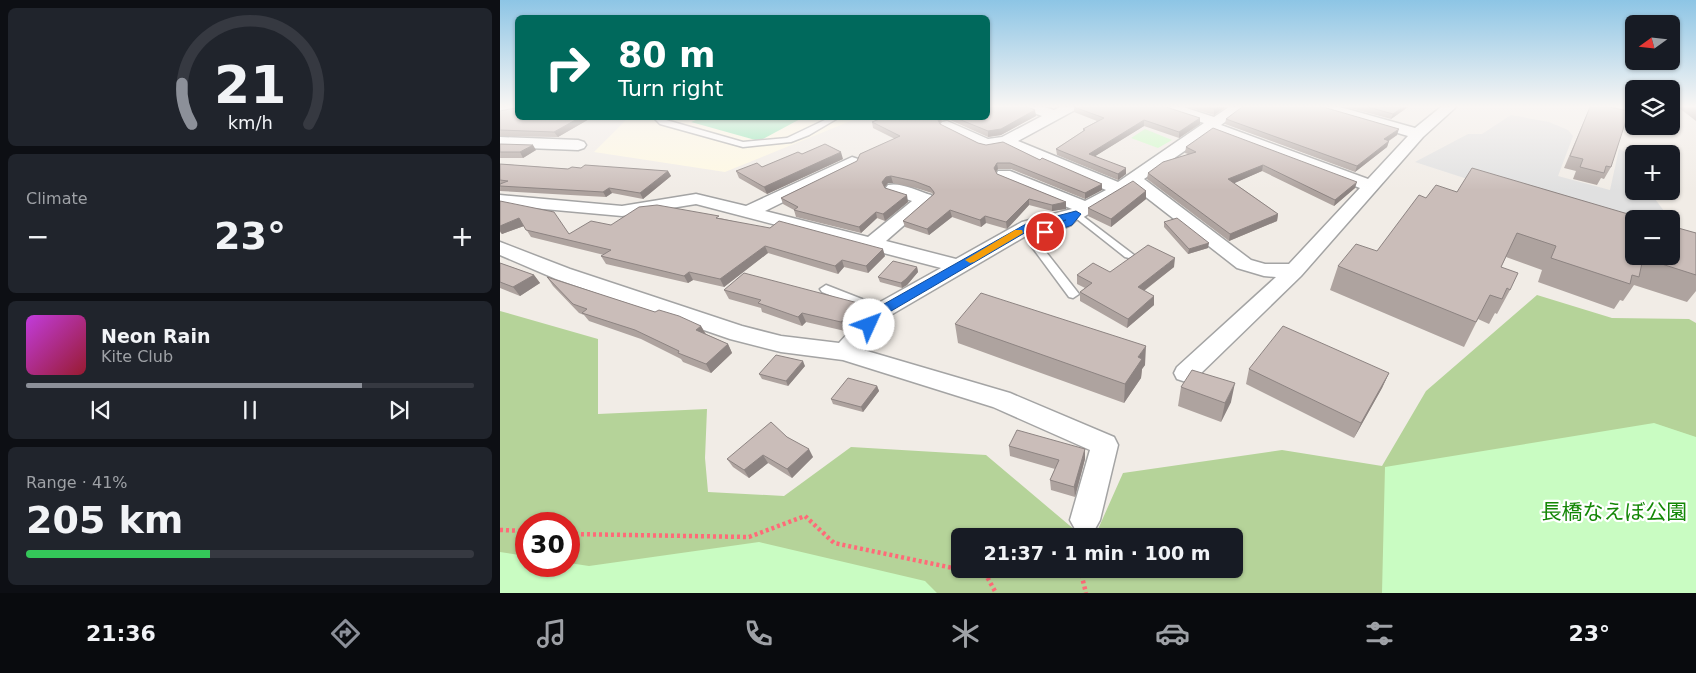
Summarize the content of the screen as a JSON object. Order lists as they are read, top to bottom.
{
  "parks": ["長橋なえぼ公園"],
  "north": "left",
  "page": {
    "map_buttons": ["+", "−"],
    "turn": ["80 m", "Turn right"],
    "tile": [
      "Climate",
      ["Range · 41%", "205 km"]
    ],
    "heat": ["−", "23°", "+"],
    "song": ["Neon Rain", "Kite Club"],
    "limit": "30",
    "trip": "21:37 · 1 min · 100 m",
    "tabs": ["21:36", "23°"],
    "gauge": ["21", "km/h"]
  }
}
